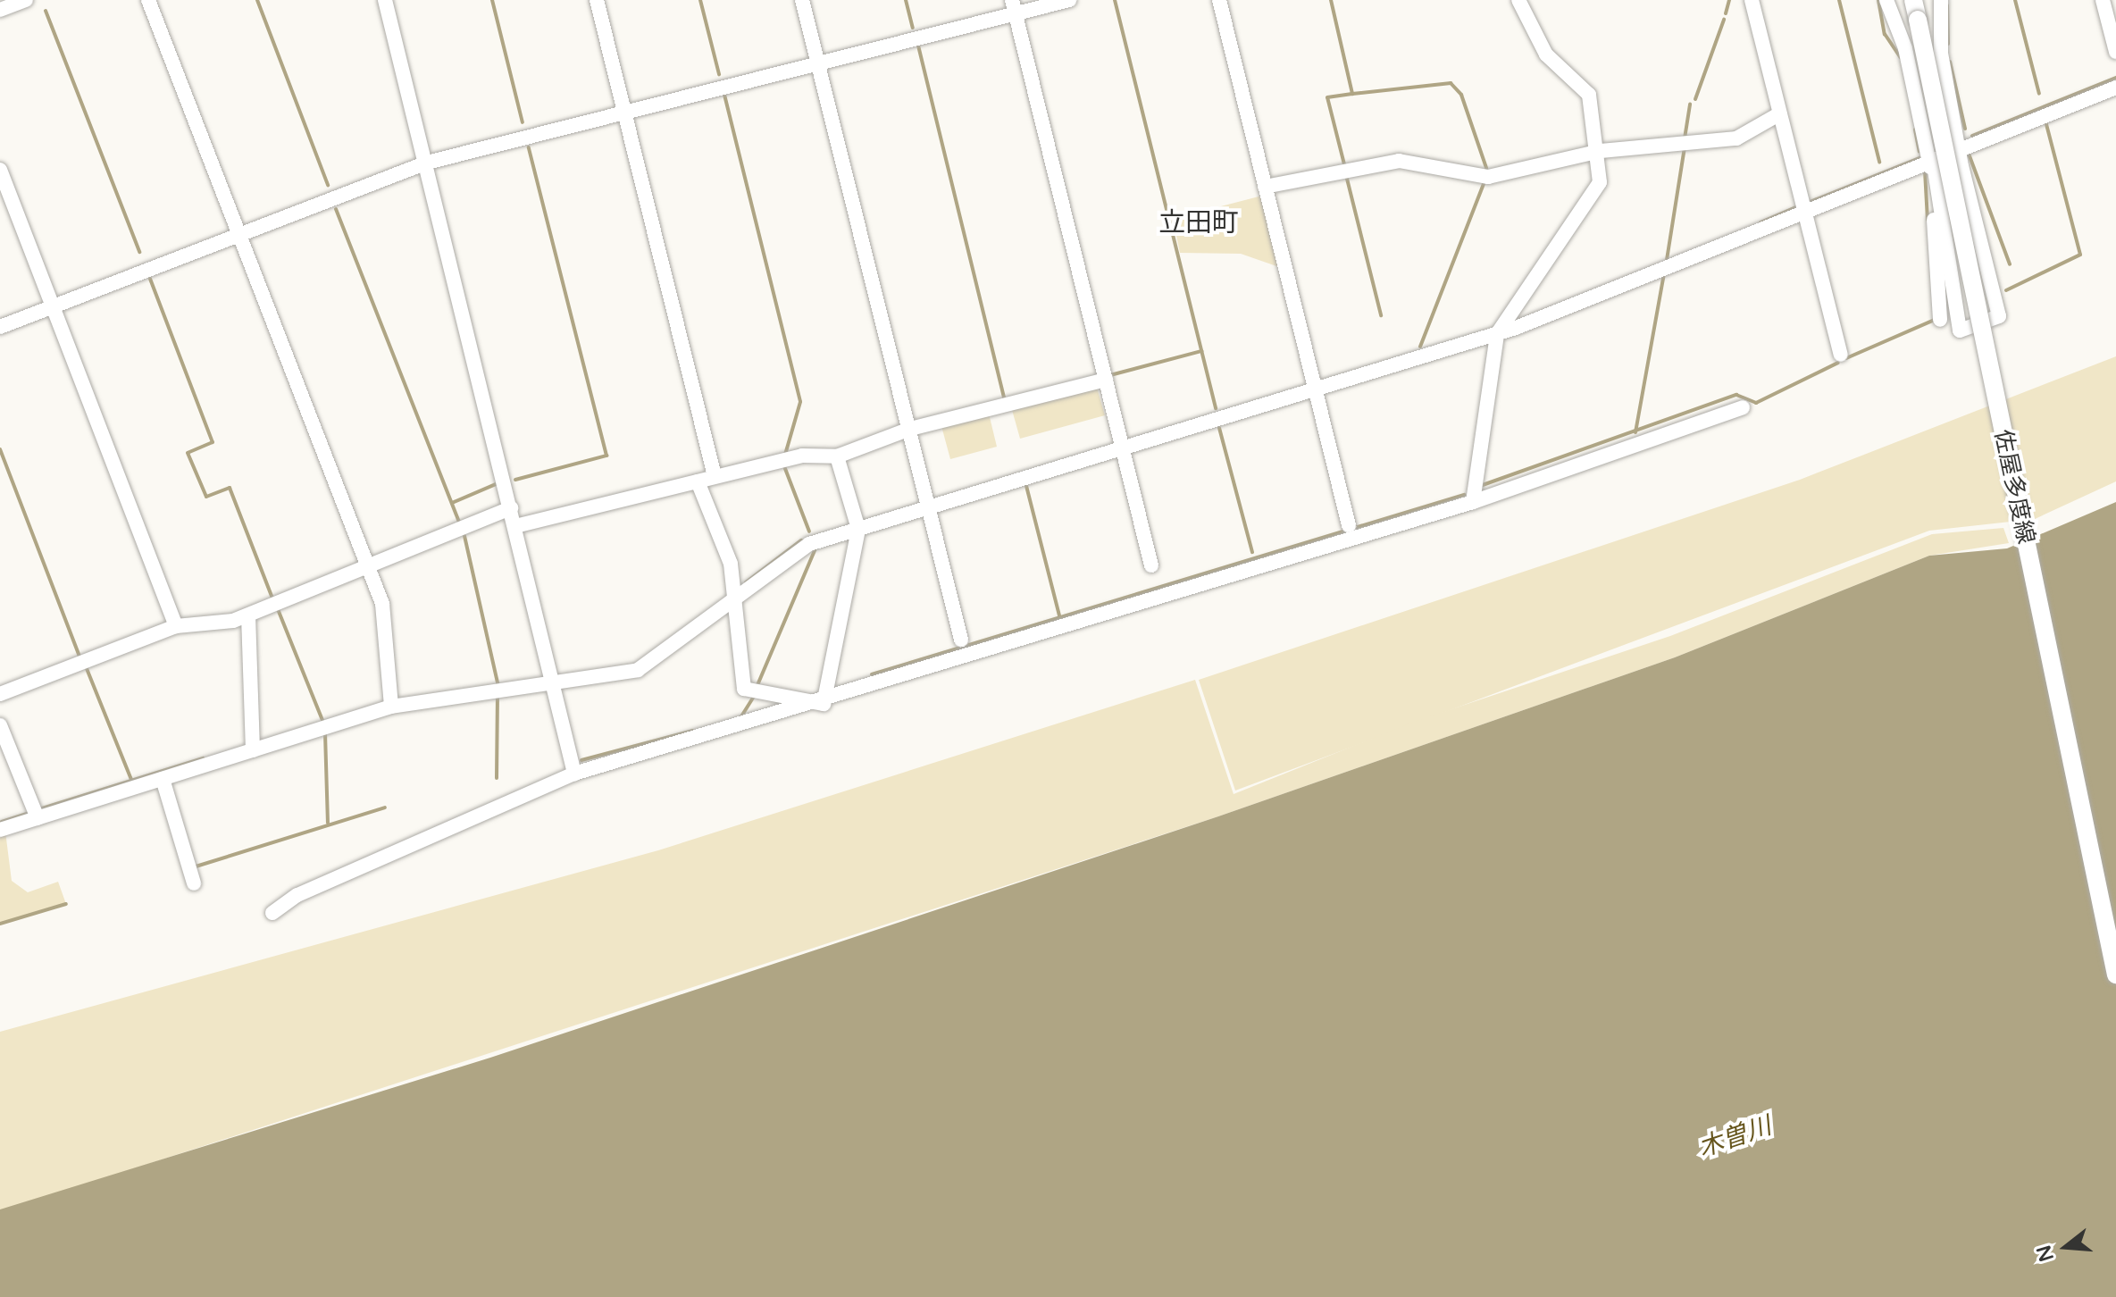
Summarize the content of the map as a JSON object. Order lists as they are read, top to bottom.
{
  "streets": {
    "main road": ["佐屋多度線"]
  },
  "districts": ["立田町"],
  "water": ["木曽川"],
  "north": "left"
}
